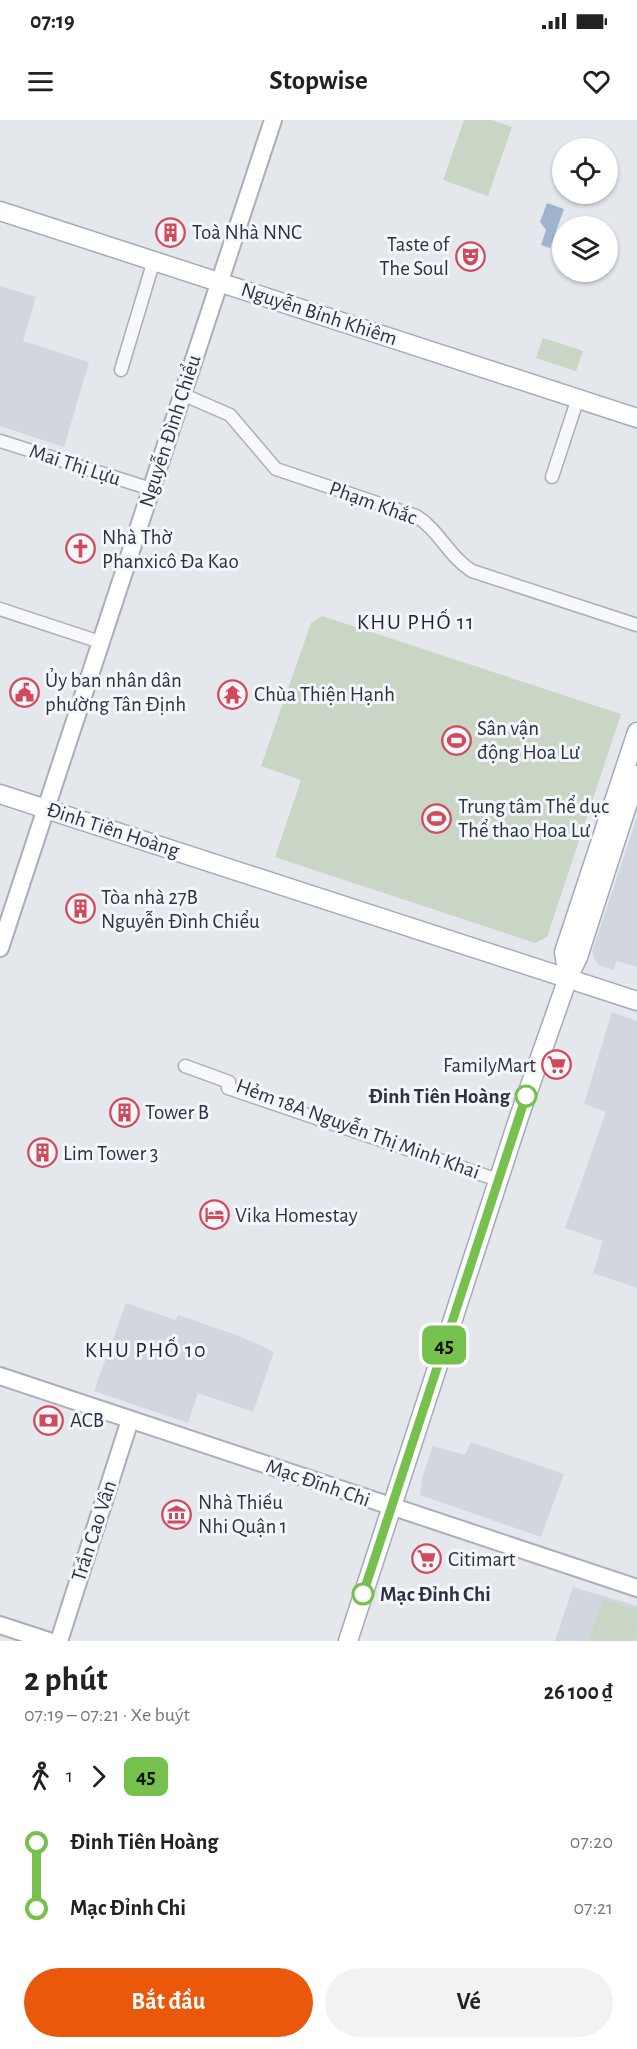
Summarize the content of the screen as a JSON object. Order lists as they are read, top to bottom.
{
  "streets": {
    "main road": ["Nguyễn Bỉnh Khiêm", "Đinh Tiên Hoàng"],
    "street": [
      "Nguyễn Đình Chiểu",
      "Mai Thị Lựu",
      "Phạm Khắc",
      "Hẻm 18A Nguyễn Thị Minh Khai",
      "Mạc Đĩnh Chi",
      "Trần Cao Vân"
    ]
  },
  "crossings": [
    ["Nguyễn Bỉnh Khiêm", "Nguyễn Đình Chiểu"],
    ["Nguyễn Đình Chiểu", "Mai Thị Lựu"],
    ["Nguyễn Đình Chiểu", "Phạm Khắc"],
    ["Nguyễn Đình Chiểu", "Đinh Tiên Hoàng"],
    ["Mạc Đĩnh Chi", "Trần Cao Vân"]
  ],
  "districts": ["KHU PHỐ 11", "KHU PHỐ 10"],
  "places": {
    "building": [
      "Toà Nhà NNC",
      "Tòa nhà 27B Nguyễn Đình Chiểu",
      "Tower B",
      "Lim Tower 3"
    ],
    "theatre": ["Taste of The Soul"],
    "church": ["Nhà Thờ Phanxicô Đa Kao"],
    "public building": ["Ủy ban nhân dân phường Tân Định"],
    "temple": ["Chùa Thiện Hạnh"],
    "sports": ["Sân vận động Hoa Lư", "Trung tâm Thể dục Thể thao Hoa Lư"],
    "supermarket": ["FamilyMart", "Citimart"],
    "other": ["Đinh Tiên Hoàng", "Mạc Đỉnh Chi"],
    "hotel": ["Vika Homestay"],
    "bank": ["ACB"],
    "museum": ["Nhà Thiếu Nhi Quận 1"]
  },
  "lines": ["bus line 45"],
  "page": {
    "status": "07:19",
    "header": "Stopwise",
    "on_map": "45",
    "heading": ["2 phút", "07:19 – 07:21 · Xe buýt", "26 100 ₫"],
    "legs": ["1", "45"],
    "list": [
      {
        "name": "Đinh Tiên Hoàng",
        "value": "07:20"
      },
      {
        "name": "Mạc Đỉnh Chi",
        "value": "07:21"
      }
    ],
    "buttons": ["Bắt đầu", "Vé"]
  }
}
